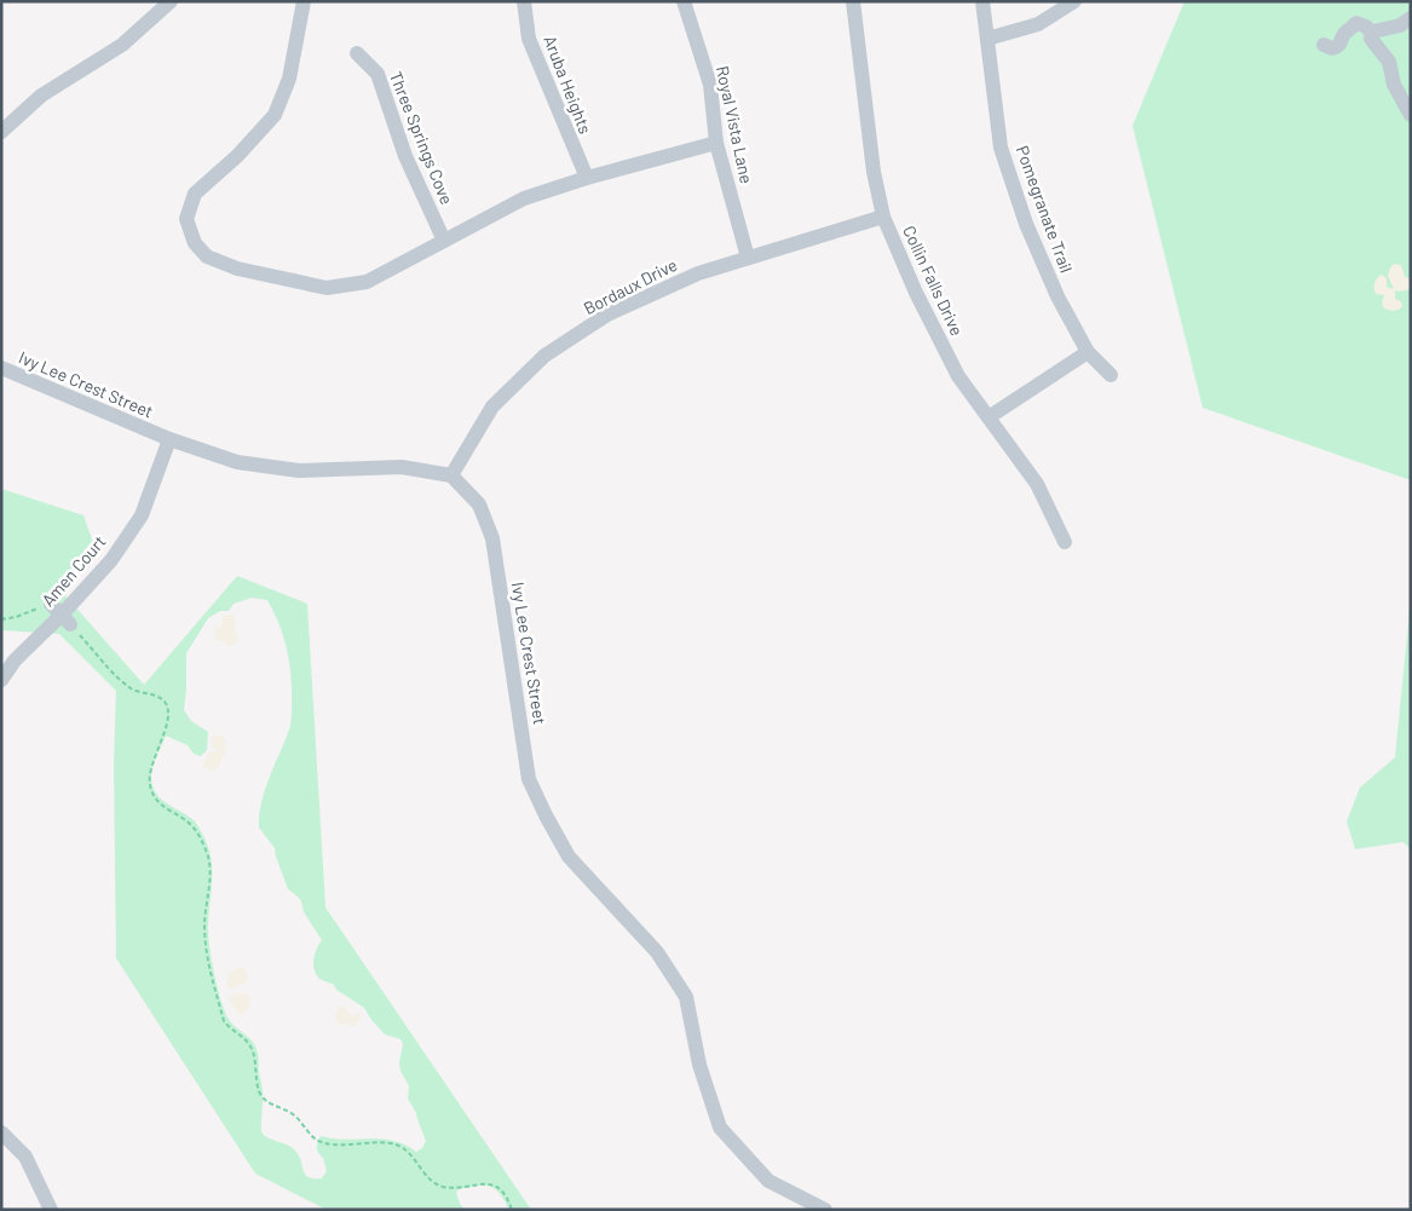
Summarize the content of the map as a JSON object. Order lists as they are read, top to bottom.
{
  "streets": {
    "street": [
      "Aruba Heights",
      "Royal Vista Lane",
      "Three Springs Cove",
      "Pomegranate Trail",
      "Collin Falls Drive",
      "Bordaux Drive",
      "Ivy Lee Crest Street",
      "Amen Court"
    ]
  },
  "crossings": [
    ["Royal Vista Lane", "Bordaux Drive"],
    ["Collin Falls Drive", "Bordaux Drive"],
    ["Bordaux Drive", "Ivy Lee Crest Street"],
    ["Ivy Lee Crest Street", "Amen Court"]
  ]
}
